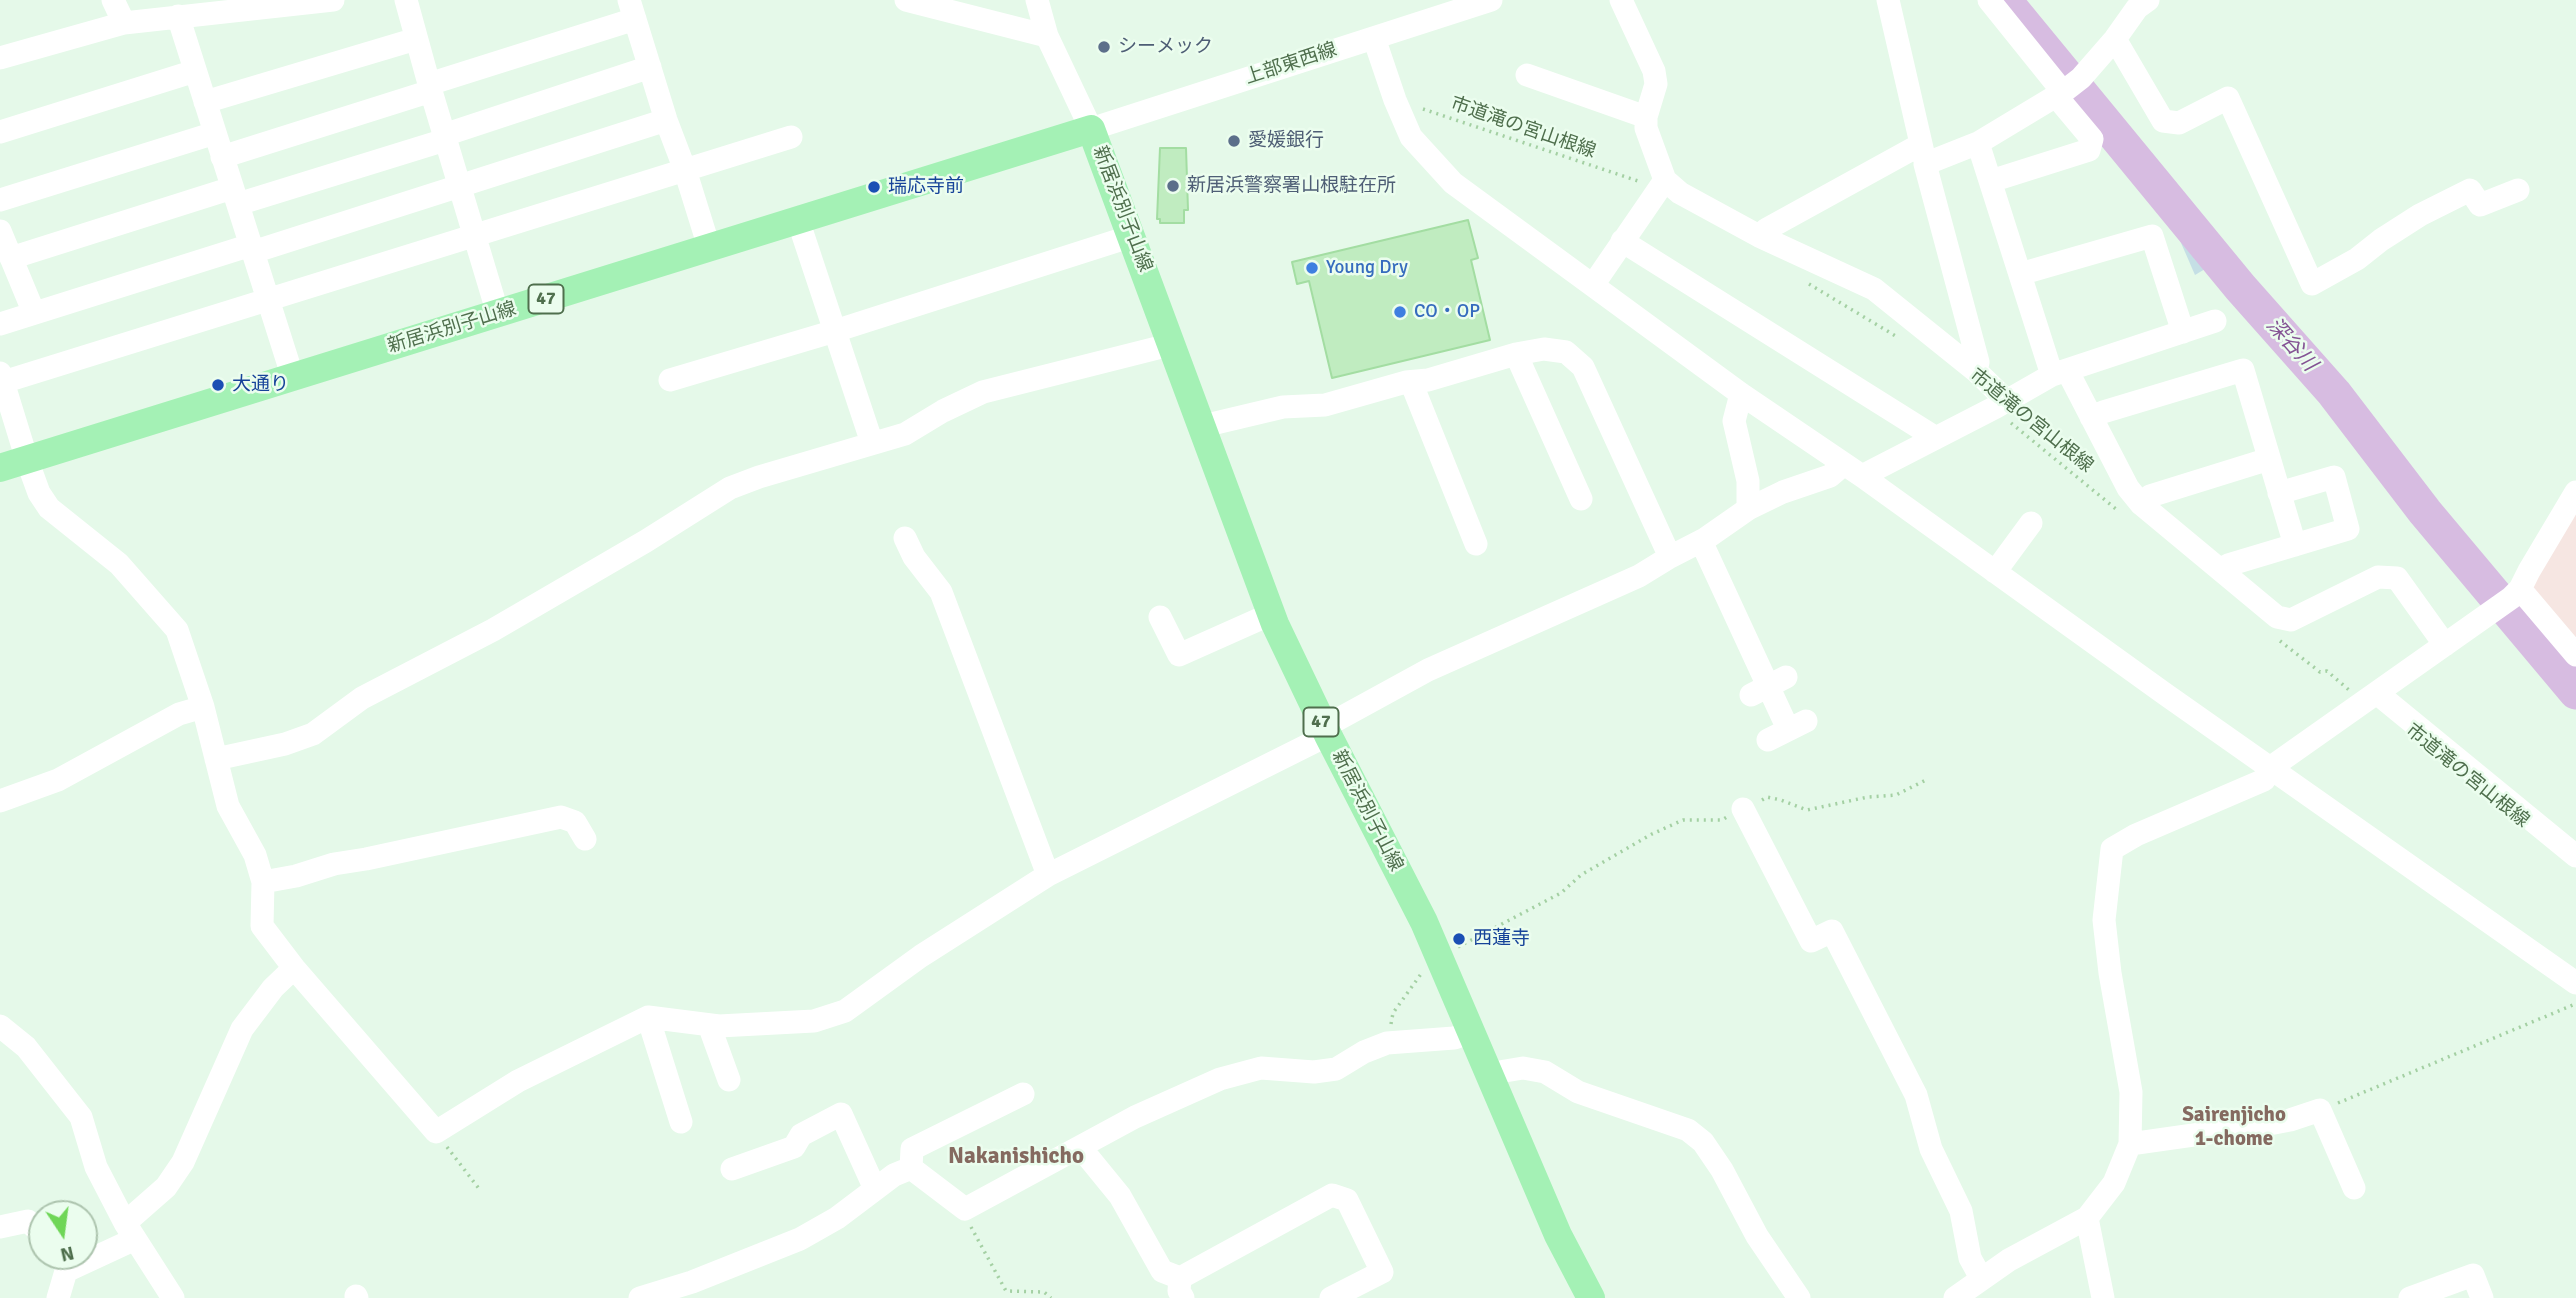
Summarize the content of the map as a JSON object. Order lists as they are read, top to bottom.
{
  "streets": {
    "main road": ["新居浜別子山線", "47"],
    "street": ["上部東西線"],
    "path": ["市道滝の宮山根線"]
  },
  "crossings": [
    ["上部東西線", "新居浜別子山線"]
  ],
  "districts": ["Sairenjicho 1-chome", "Nakanishicho"],
  "water": ["深谷川"],
  "places": [
    "シーメック",
    "愛媛銀行",
    "新居浜警察署山根駐在所",
    "瑞応寺前",
    "Young Dry",
    "CO・OP",
    "大通り",
    "西蓮寺"
  ],
  "north": "bottom"
}
